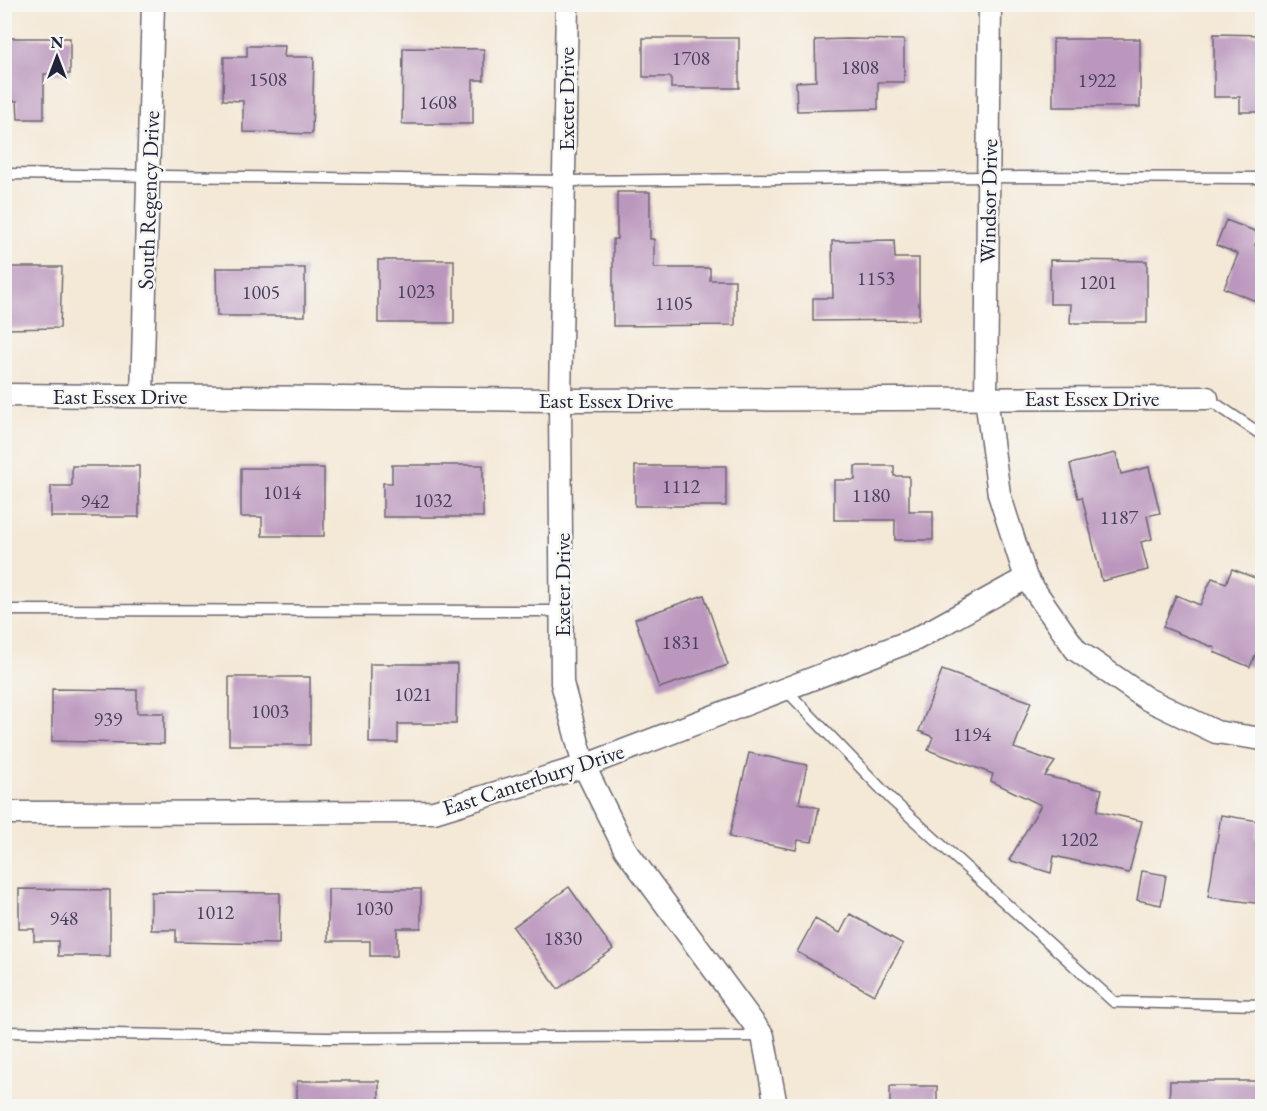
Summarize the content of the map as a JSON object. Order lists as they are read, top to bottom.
{
  "streets": {
    "street": [
      "Exeter Drive",
      "South Regency Drive",
      "Windsor Drive",
      "East Essex Drive",
      "East Canterbury Drive"
    ]
  },
  "crossings": [
    ["Exeter Drive", "East Essex Drive"],
    ["Exeter Drive", "East Canterbury Drive"],
    ["South Regency Drive", "East Essex Drive"],
    ["Windsor Drive", "East Essex Drive"],
    ["Windsor Drive", "East Canterbury Drive"]
  ],
  "house_numbers": [
    "1708",
    "1808",
    "1508",
    "1922",
    "1608",
    "1153",
    "1201",
    "1023",
    "1005",
    "1105",
    "1112",
    "1014",
    "1180",
    "1032",
    "942",
    "1187",
    "1831",
    "1021",
    "1003",
    "939",
    "1194",
    "1202",
    "1030",
    "1012",
    "948",
    "1830"
  ],
  "north": "top"
}
